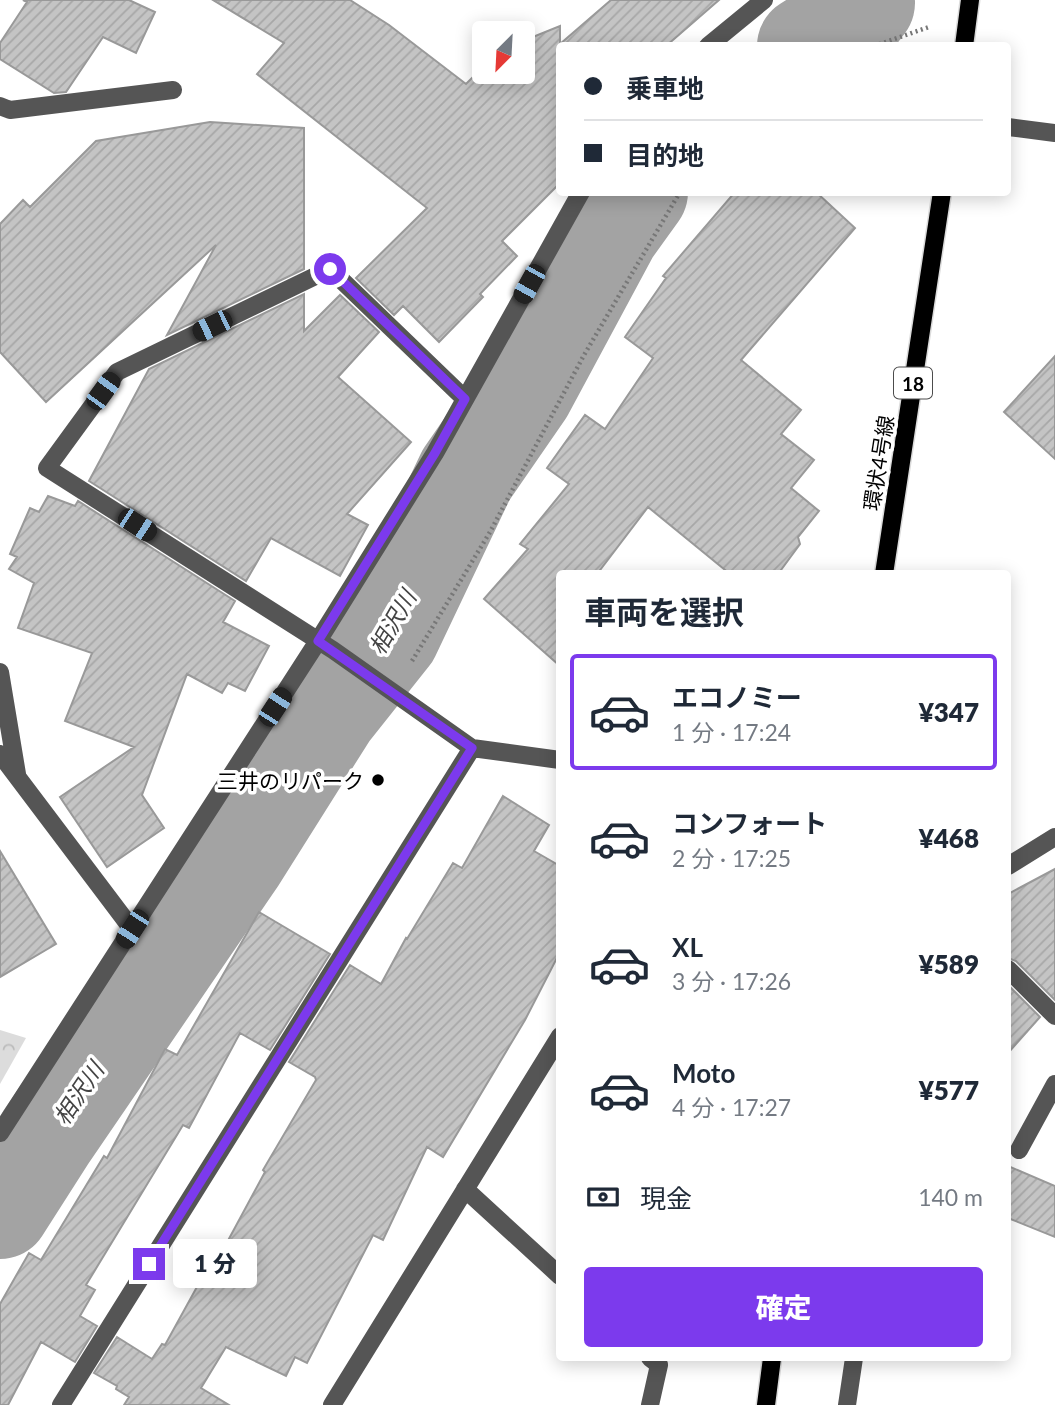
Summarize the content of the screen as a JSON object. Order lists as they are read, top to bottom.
{
  "streets": {
    "main road": ["18", "環状4号線"]
  },
  "water": ["相沢川"],
  "places": ["三井のリパーク"],
  "north": "bottom left",
  "page": {
    "banner": ["乗車地", "目的地"],
    "heading": "車両を選択",
    "list": [
      {
        "name": "エコノミー",
        "note": "1 分 · 17:24",
        "value": "¥347"
      },
      {
        "name": "コンフォート",
        "note": "2 分 · 17:25",
        "value": "¥468"
      },
      {
        "name": "XL",
        "note": "3 分 · 17:26",
        "value": "¥589"
      },
      {
        "name": "Moto",
        "note": "4 分 · 17:27",
        "value": "¥577"
      }
    ],
    "pay": ["現金", "140 m"],
    "bubble": "1 分",
    "buttons": "確定"
  }
}
